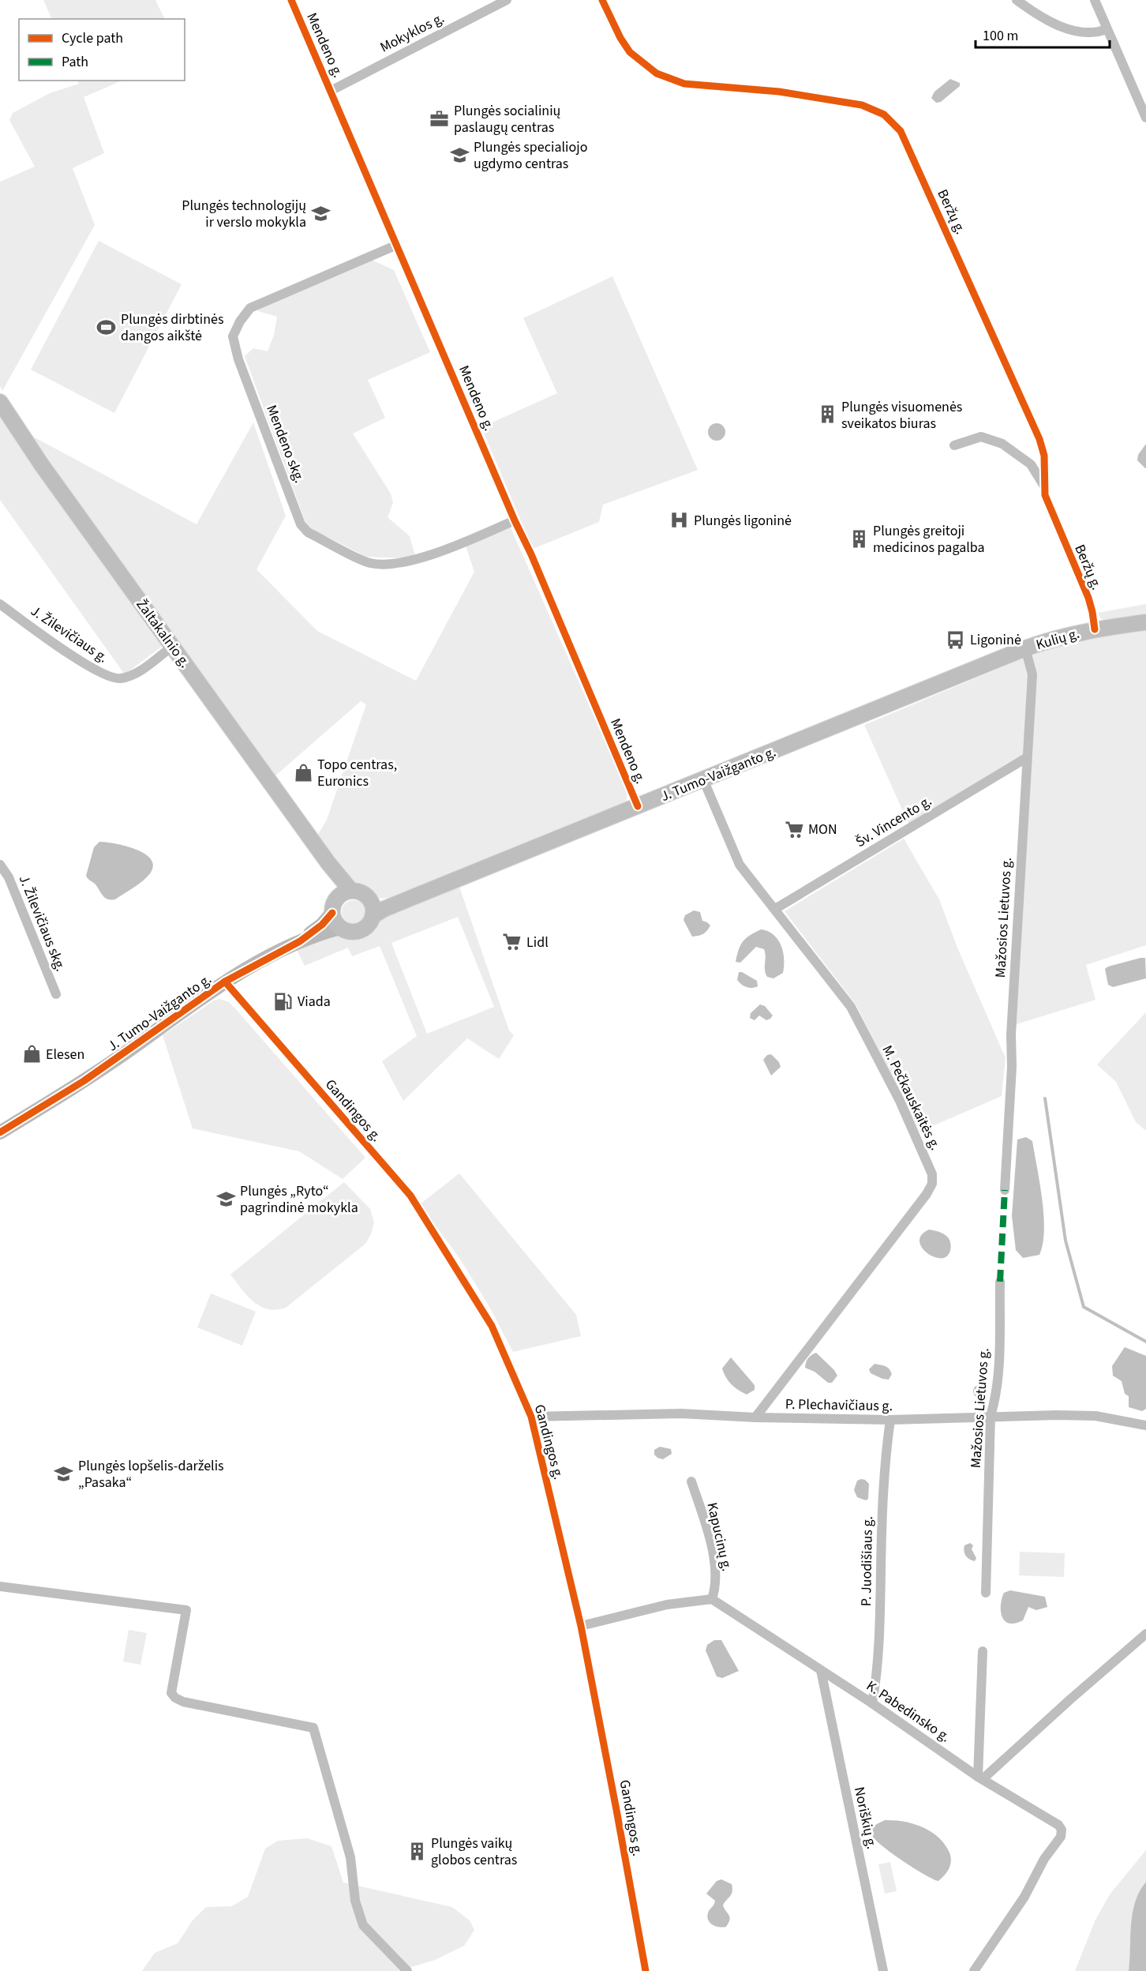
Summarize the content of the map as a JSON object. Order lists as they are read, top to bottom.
{
  "streets": {
    "main road": ["Žaltakalnio g.", "Kulių g.", "J. Tumo-Vaižganto g."],
    "street": [
      "Mokyklos g.",
      "Mendeno g.",
      "Beržų g.",
      "Mendeno skg.",
      "J. Žilevičiaus g.",
      "Šv. Vincento g.",
      "Mažosios Lietuvos g.",
      "J. Žilevičiaus skg.",
      "M. Pečkauskaitės g.",
      "Gandingos g.",
      "P. Plechavičiaus g.",
      "Kapucinų g.",
      "P. Juodišiaus g.",
      "K. Pabedinsko g.",
      "Noriškių g."
    ]
  },
  "crossings": [
    ["Mokyklos g.", "Mendeno g."],
    ["Mendeno g.", "Mendeno skg."],
    ["Mendeno g.", "J. Tumo-Vaižganto g."],
    ["Beržų g.", "Kulių g."],
    ["Žaltakalnio g.", "J. Žilevičiaus g."],
    ["Žaltakalnio g.", "J. Tumo-Vaižganto g."],
    ["Kulių g.", "J. Tumo-Vaižganto g."],
    ["Kulių g.", "Mažosios Lietuvos g."],
    ["J. Tumo-Vaižganto g.", "Mažosios Lietuvos g."],
    ["J. Tumo-Vaižganto g.", "M. Pečkauskaitės g."],
    ["J. Tumo-Vaižganto g.", "Gandingos g."],
    ["Šv. Vincento g.", "Mažosios Lietuvos g."],
    ["Šv. Vincento g.", "M. Pečkauskaitės g."],
    ["Mažosios Lietuvos g.", "P. Plechavičiaus g."],
    ["M. Pečkauskaitės g.", "P. Plechavičiaus g."],
    ["Gandingos g.", "P. Plechavičiaus g."],
    ["P. Plechavičiaus g.", "P. Juodišiaus g."],
    ["Kapucinų g.", "K. Pabedinsko g."],
    ["P. Juodišiaus g.", "K. Pabedinsko g."],
    ["K. Pabedinsko g.", "Noriškių g."]
  ],
  "places": {
    "office": ["Plungės socialinių paslaugų centras"],
    "school or university": [
      "Plungės specialiojo ugdymo centras",
      "Plungės technologijų ir verslo mokykla",
      "Plungės „Ryto“ pagrindinė mokykla",
      "Plungės lopšelis-darželis „Pasaka“"
    ],
    "sports": ["Plungės dirbtinės dangos aikštė"],
    "building": ["Plungės visuomenės sveikatos biuras", "Plungės greitoji medicinos pagalba", "Plungės vaikų globos centras"],
    "hospital": ["Plungės ligoninė"],
    "bus stop": ["Ligoninė"],
    "shop": ["Topo centras, Euronics", "Elesen"],
    "supermarket": ["MON", "Lidl"],
    "fuel station": ["Viada"]
  },
  "legend": ["Cycle path", "Path"],
  "scale_bar": "100 m"
}
